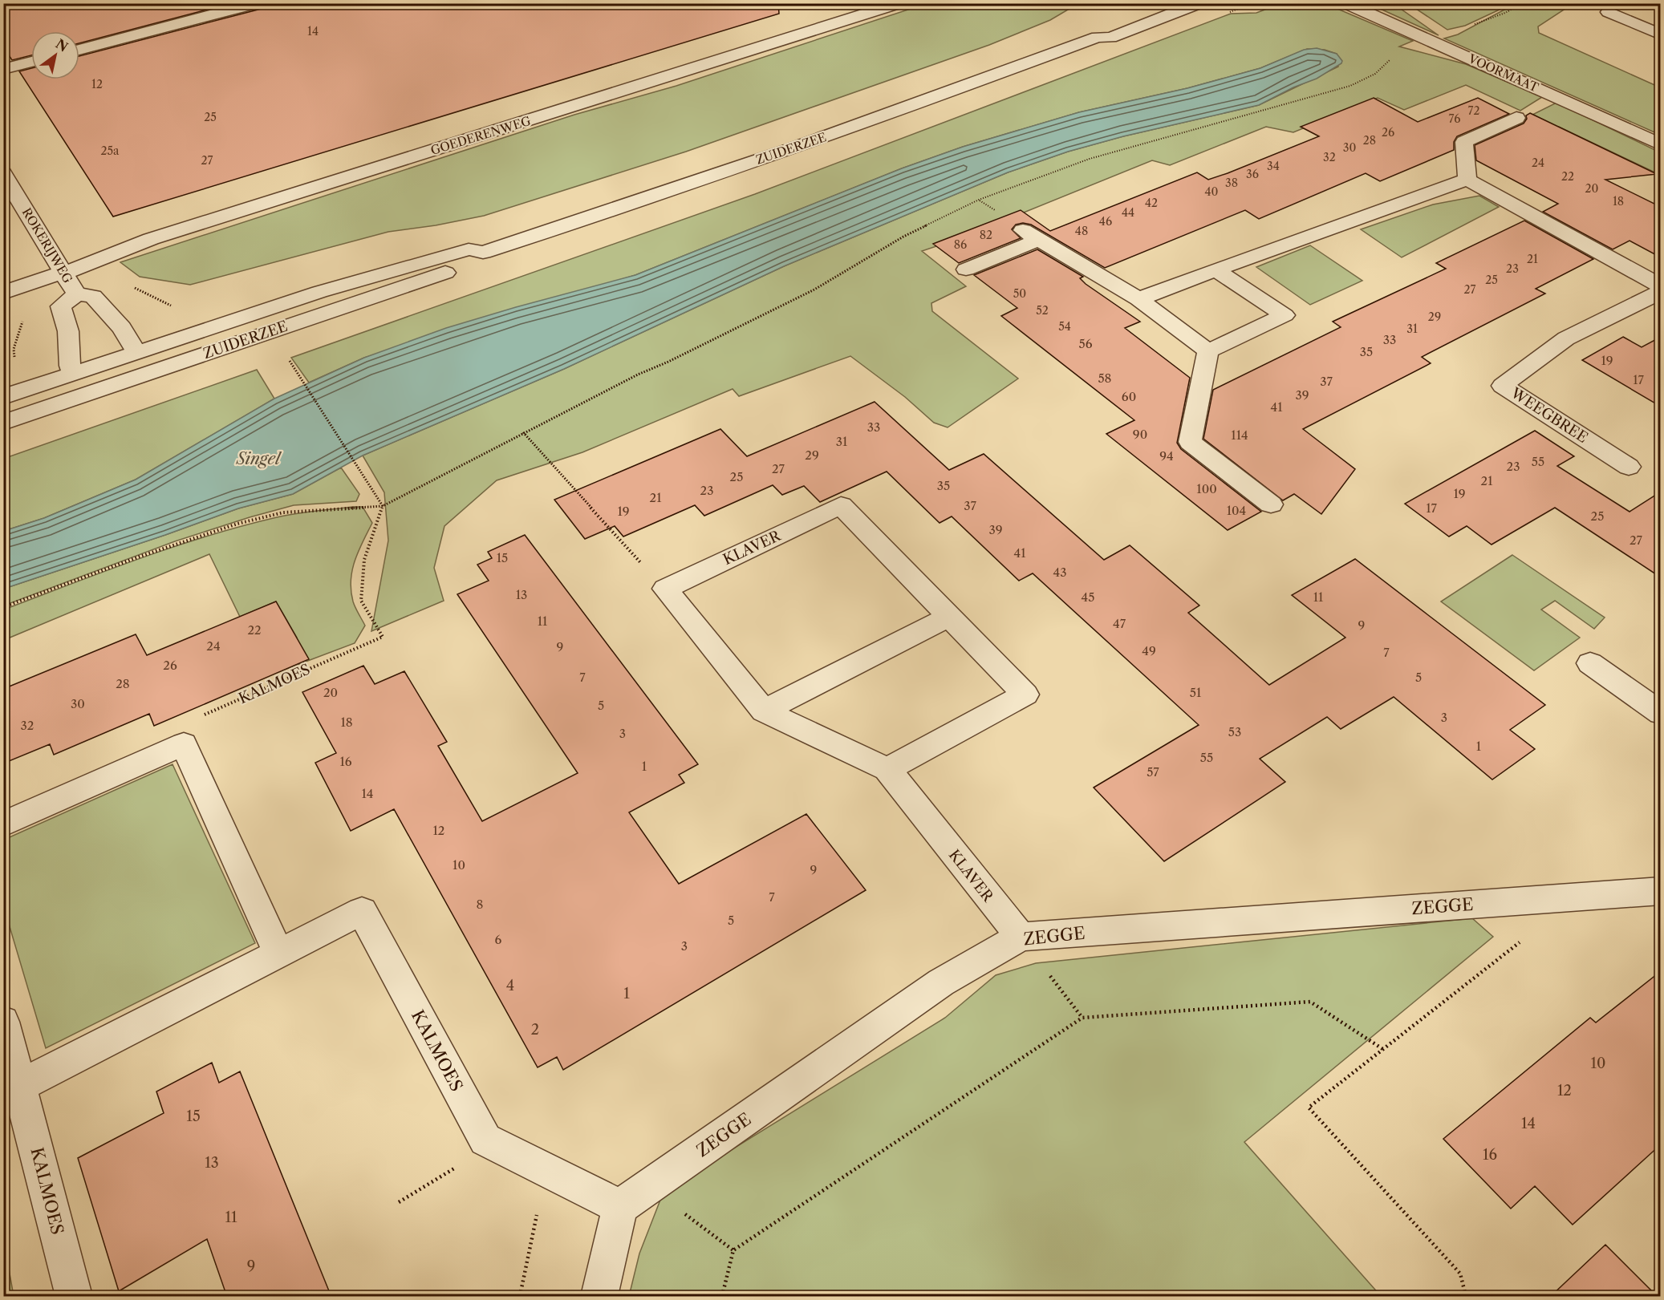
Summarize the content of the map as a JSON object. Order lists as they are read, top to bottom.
{
  "streets": {
    "street": [
      "VOORMAAT",
      "GOEDERENWEG",
      "ZUIDERZEE",
      "ROKERIJWEG",
      "WEEGBREE",
      "KLAVER",
      "KALMOES",
      "ZEGGE"
    ]
  },
  "crossings": [
    ["GOEDERENWEG", "ROKERIJWEG"],
    ["ZUIDERZEE", "ROKERIJWEG"],
    ["KLAVER", "ZEGGE"],
    ["KALMOES", "ZEGGE"]
  ],
  "water": ["Singel"],
  "house_numbers": [
    "14",
    "12",
    "72",
    "25",
    "76",
    "26",
    "28",
    "30",
    "25a",
    "32",
    "27",
    "24",
    "34",
    "36",
    "22",
    "38",
    "20",
    "40",
    "18",
    "42",
    "44",
    "46",
    "48",
    "82",
    "86",
    "21",
    "23",
    "25",
    "27",
    "50",
    "52",
    "29",
    "54",
    "31",
    "33",
    "56",
    "35",
    "19",
    "58",
    "17",
    "37",
    "39",
    "60",
    "41",
    "33",
    "90",
    "114",
    "31",
    "29",
    "94",
    "55",
    "23",
    "27",
    "25",
    "21",
    "35",
    "100",
    "23",
    "19",
    "21",
    "37",
    "17",
    "104",
    "19",
    "25",
    "39",
    "27",
    "41",
    "15",
    "43",
    "13",
    "45",
    "11",
    "11",
    "47",
    "9",
    "22",
    "24",
    "9",
    "49",
    "7",
    "26",
    "7",
    "5",
    "28",
    "20",
    "51",
    "30",
    "5",
    "3",
    "18",
    "32",
    "53",
    "3",
    "1",
    "55",
    "16",
    "1",
    "57",
    "14",
    "12",
    "10",
    "9",
    "7",
    "8",
    "5",
    "6",
    "3",
    "4",
    "1",
    "2",
    "10",
    "12",
    "15",
    "14",
    "16",
    "13",
    "11",
    "9"
  ],
  "north": "top right"
}
